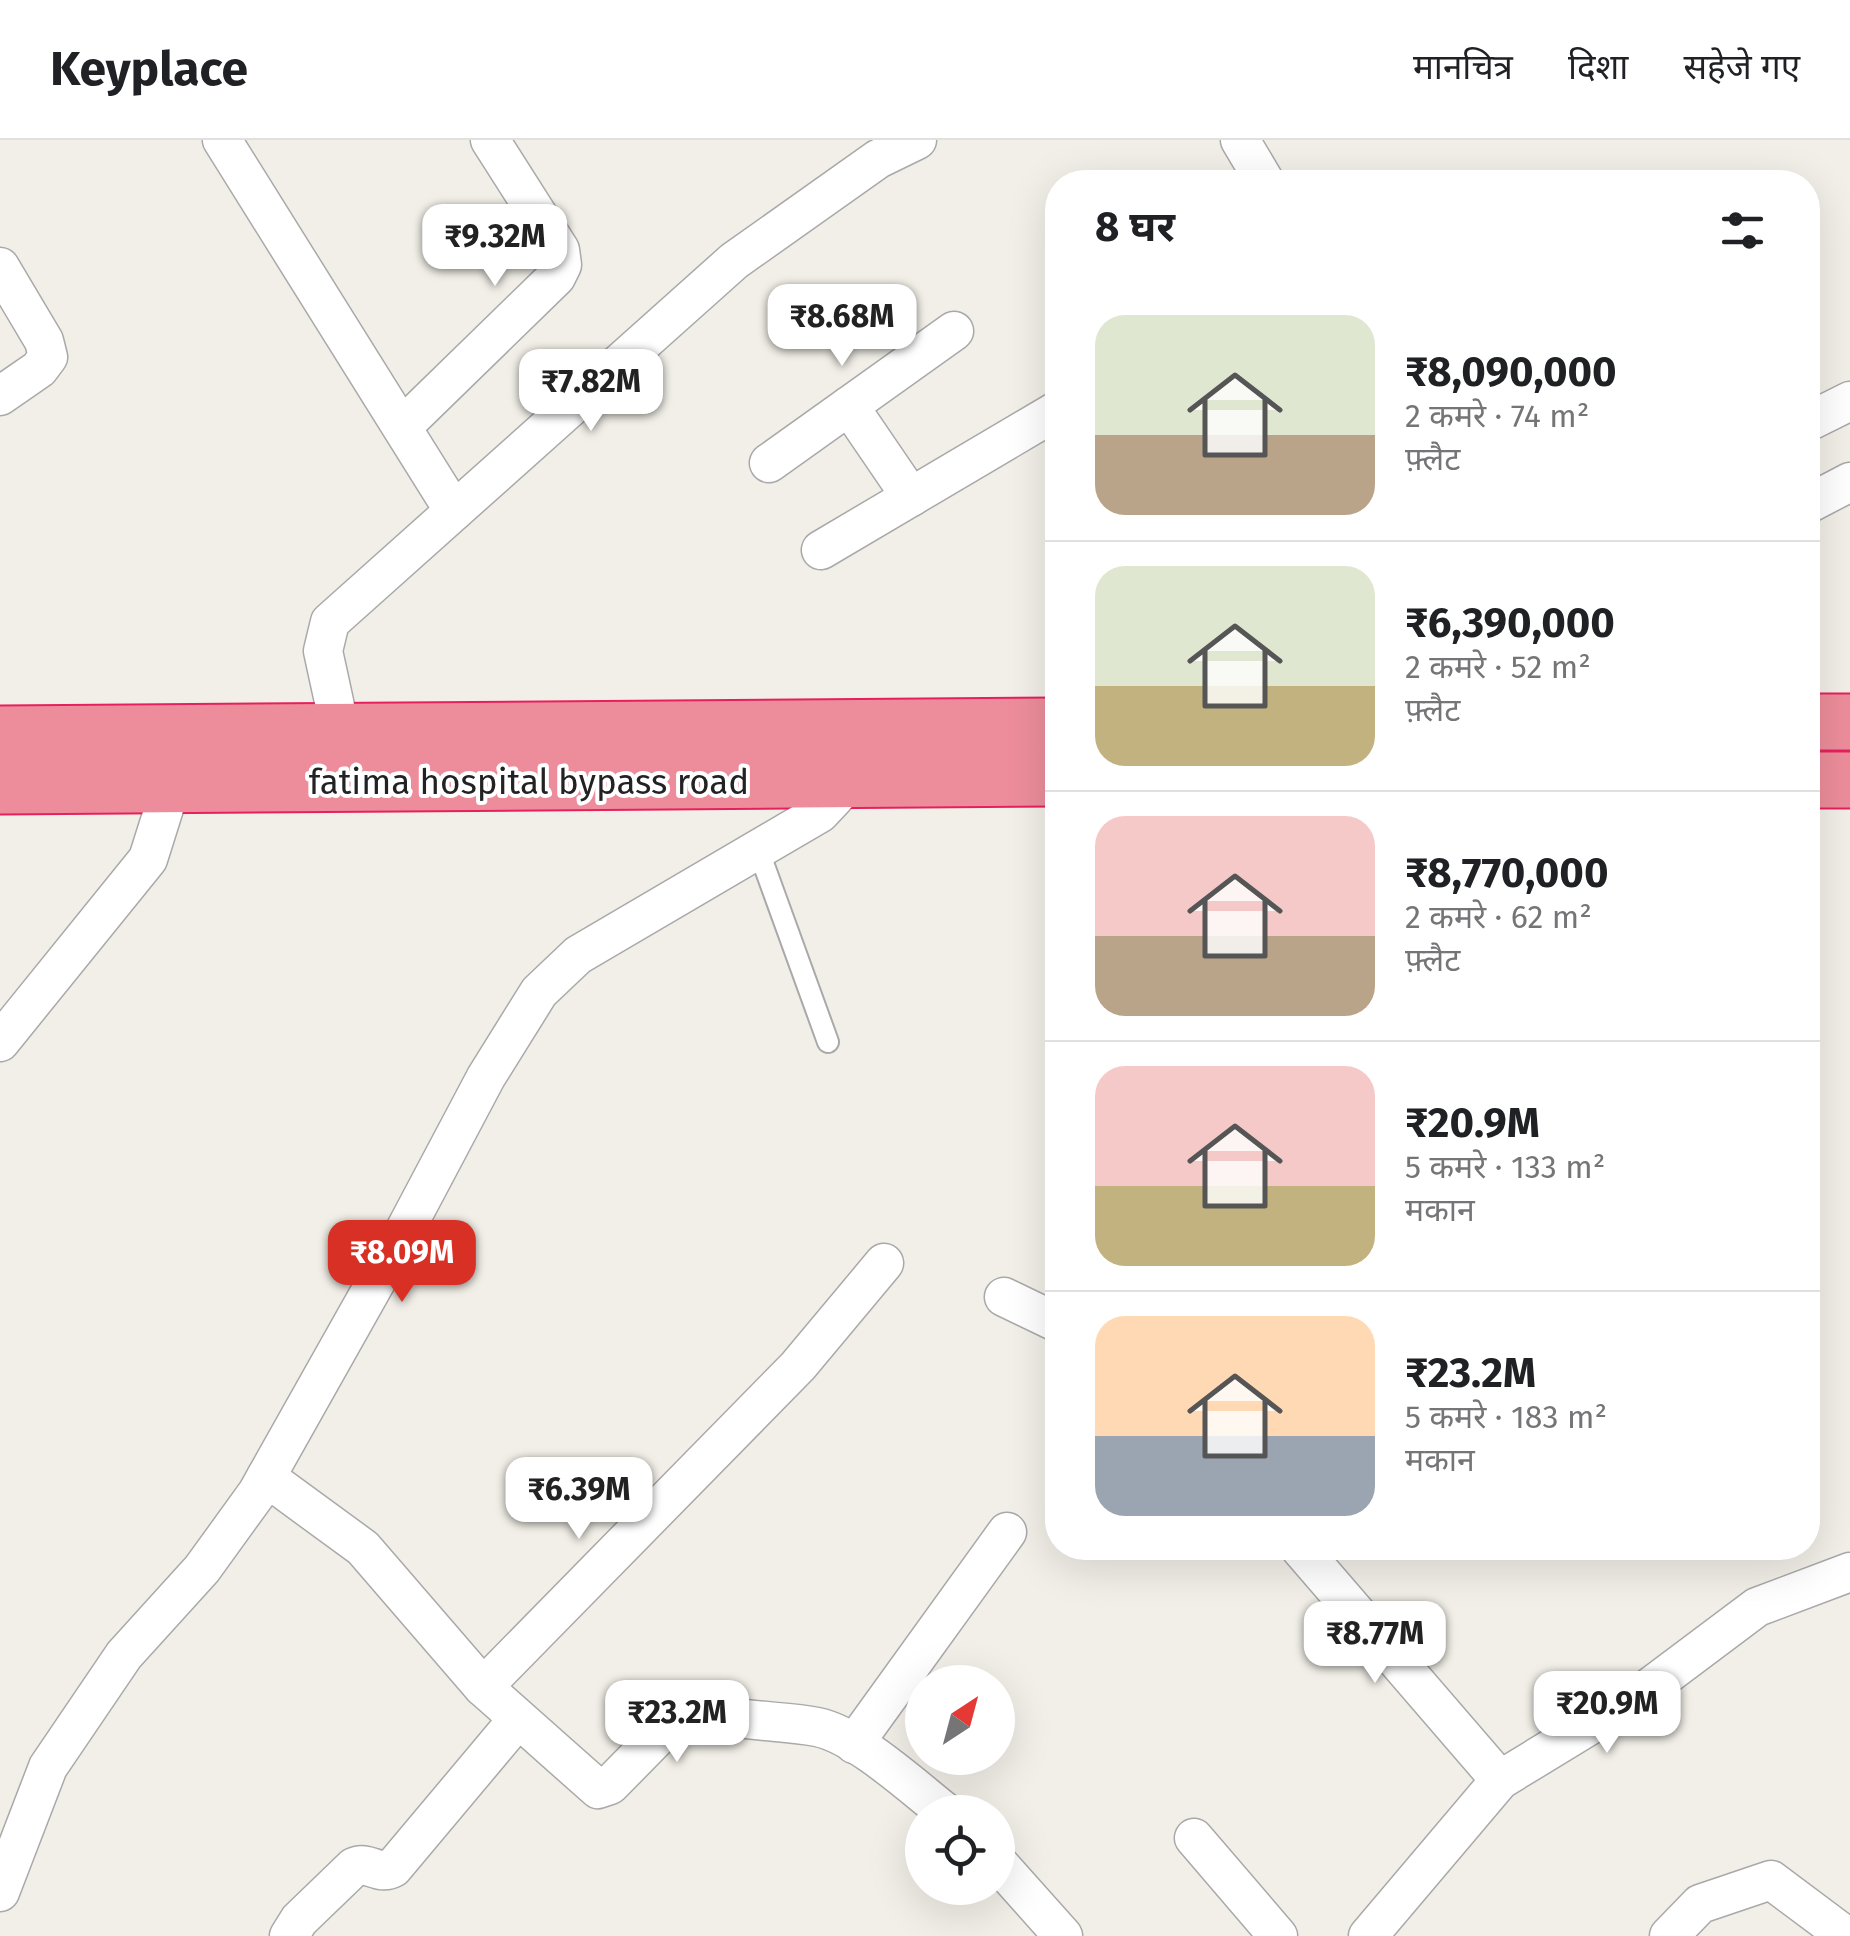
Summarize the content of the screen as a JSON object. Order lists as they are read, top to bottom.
{
  "streets": {
    "highway": ["fatima hospital bypass road"]
  },
  "north": "top right",
  "page": {
    "header": "Keyplace",
    "nav": ["मानचित्र", "दिशा", "सहेजे गए"],
    "heading": "8 घर",
    "price": [
      "₹9.32M",
      "₹8.68M",
      "₹7.82M",
      "₹8.09M",
      "₹6.39M",
      "₹8.77M",
      "₹20.9M",
      "₹23.2M"
    ],
    "list": [
      {
        "name": "₹8,090,000",
        "note": "2 कमरे · 74 m² · फ़्लैट"
      },
      {
        "name": "₹6,390,000",
        "note": "2 कमरे · 52 m² · फ़्लैट"
      },
      {
        "name": "₹8,770,000",
        "note": "2 कमरे · 62 m² · फ़्लैट"
      },
      {
        "name": "₹20.9M",
        "note": "5 कमरे · 133 m² · मकान"
      },
      {
        "name": "₹23.2M",
        "note": "5 कमरे · 183 m² · मकान"
      }
    ]
  }
}
